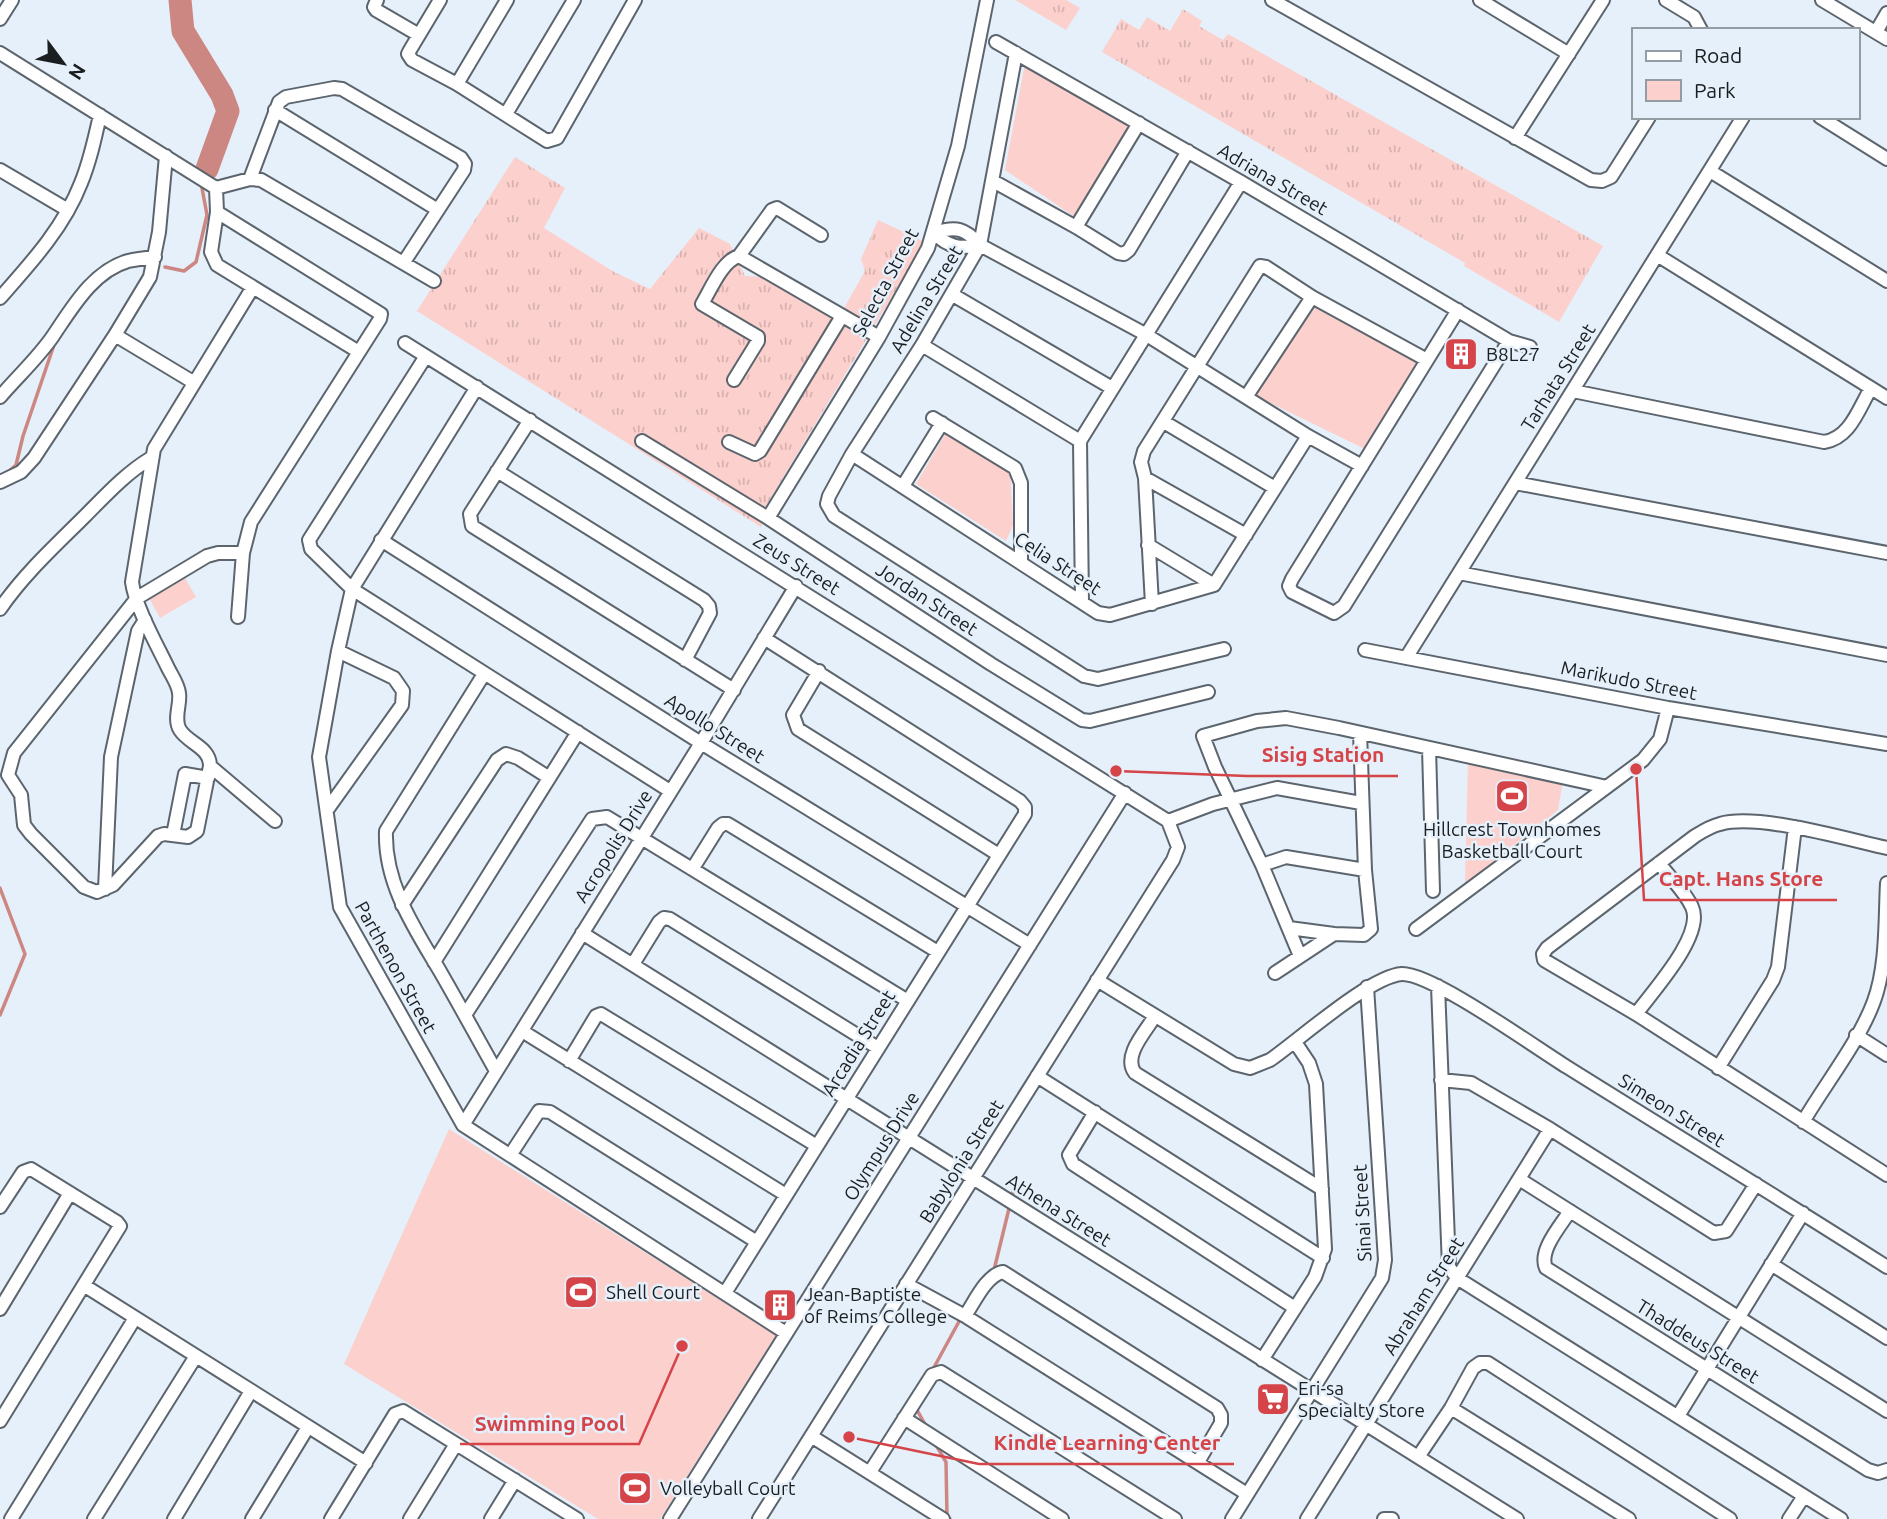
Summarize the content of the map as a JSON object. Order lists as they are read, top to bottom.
{
  "streets": {
    "street": [
      "Adriana Street",
      "Selecta Street",
      "Adelina Street",
      "Tarhata Street",
      "Celia Street",
      "Zeus Street",
      "Jordan Street",
      "Marikudo Street",
      "Apollo Street",
      "Acropolis Drive",
      "Parthenon Street",
      "Arcadia Street",
      "Simeon Street",
      "Olympus Drive",
      "Babylonia Street",
      "Athena Street",
      "Sinai Street",
      "Abraham Street",
      "Thaddeus Street"
    ]
  },
  "crossings": [
    ["Adriana Street", "Adelina Street"],
    ["Selecta Street", "Jordan Street"],
    ["Adelina Street", "Celia Street"],
    ["Tarhata Street", "Marikudo Street"],
    ["Zeus Street", "Acropolis Drive"],
    ["Zeus Street", "Parthenon Street"],
    ["Zeus Street", "Olympus Drive"],
    ["Zeus Street", "Babylonia Street"],
    ["Apollo Street", "Acropolis Drive"],
    ["Apollo Street", "Parthenon Street"],
    ["Apollo Street", "Arcadia Street"],
    ["Apollo Street", "Olympus Drive"],
    ["Acropolis Drive", "Parthenon Street"],
    ["Acropolis Drive", "Athena Street"],
    ["Parthenon Street", "Arcadia Street"],
    ["Parthenon Street", "Olympus Drive"],
    ["Arcadia Street", "Athena Street"],
    ["Simeon Street", "Babylonia Street"],
    ["Simeon Street", "Sinai Street"],
    ["Olympus Drive", "Athena Street"],
    ["Babylonia Street", "Athena Street"],
    ["Athena Street", "Sinai Street"],
    ["Athena Street", "Abraham Street"]
  ],
  "places": {
    "building": ["B8L27", "Jean-Baptiste of Reims College"],
    "other": [
      "Capt. Hans Store",
      "Sisig Station",
      "Swimming Pool",
      "Kindle Learning Center"
    ],
    "sports": ["Hillcrest Townhomes Basketball Court", "Shell Court", "Volleyball Court"],
    "supermarket": ["Eri-sa Specialty Store"]
  },
  "legend": ["Road", "Park"],
  "north": "bottom right"
}
